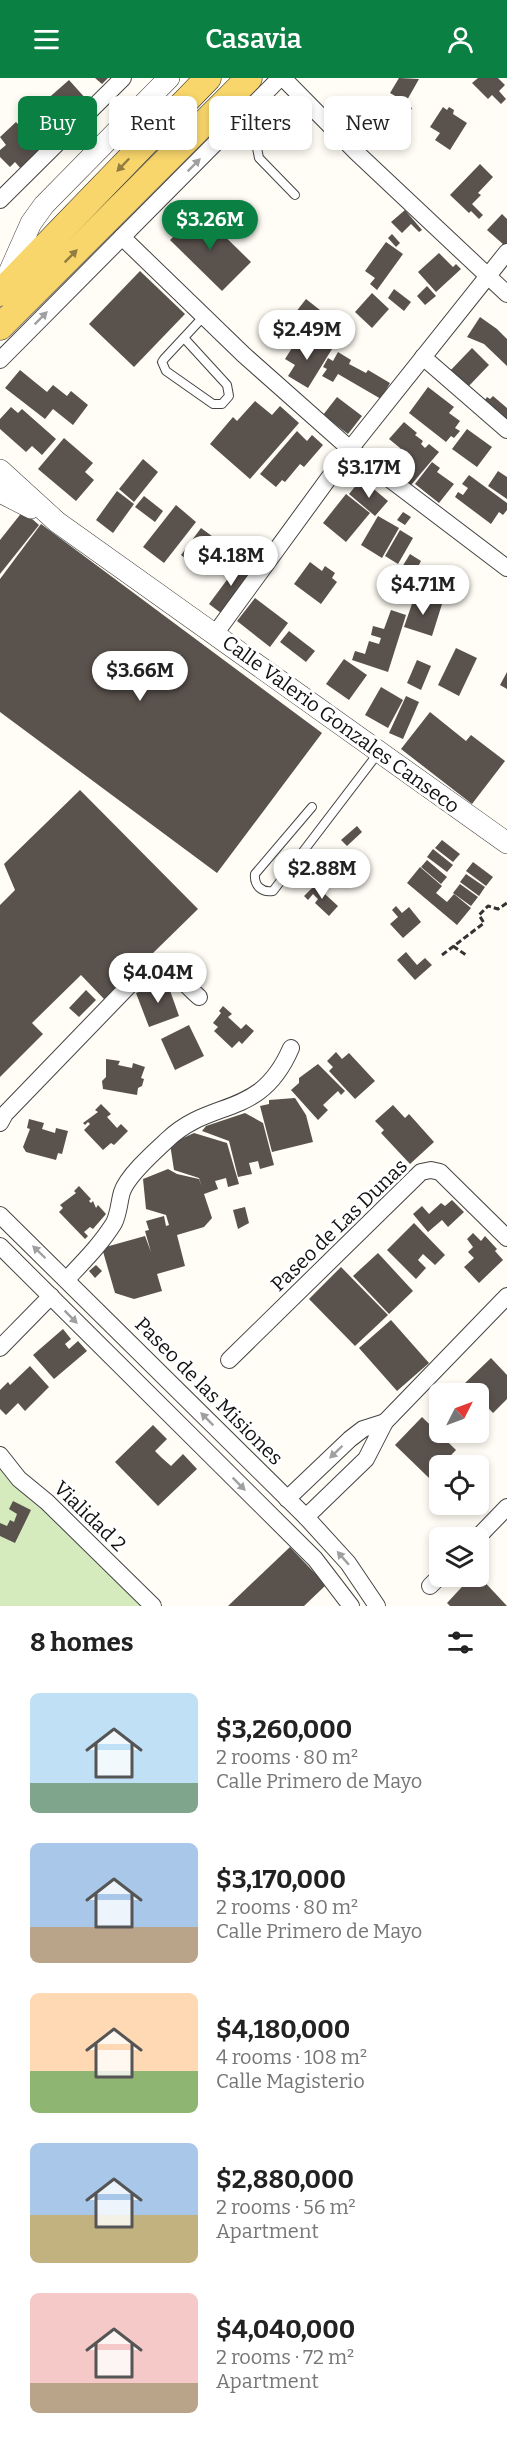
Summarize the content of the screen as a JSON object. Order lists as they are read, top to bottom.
{
  "streets": {
    "street": [
      "Calle Valerio Gonzales Canseco",
      "Paseo de Las Dunas",
      "Paseo de las Misiones",
      "Vialidad 2"
    ]
  },
  "north": "top right",
  "page": {
    "header": "Casavia",
    "chip": [
      "Buy",
      "Rent",
      "Filters",
      "New"
    ],
    "price": [
      "$3.26M",
      "$2.49M",
      "$3.17M",
      "$4.18M",
      "$4.71M",
      "$3.66M",
      "$2.88M",
      "$4.04M"
    ],
    "heading": "8 homes",
    "list": [
      {
        "name": "$3,260,000",
        "note": "2 rooms · 80 m² · Calle Primero de Mayo"
      },
      {
        "name": "$3,170,000",
        "note": "2 rooms · 80 m² · Calle Primero de Mayo"
      },
      {
        "name": "$4,180,000",
        "note": "4 rooms · 108 m² · Calle Magisterio"
      },
      {
        "name": "$2,880,000",
        "note": "2 rooms · 56 m² · Apartment"
      },
      {
        "name": "$4,040,000",
        "note": "2 rooms · 72 m² · Apartment"
      }
    ]
  }
}
